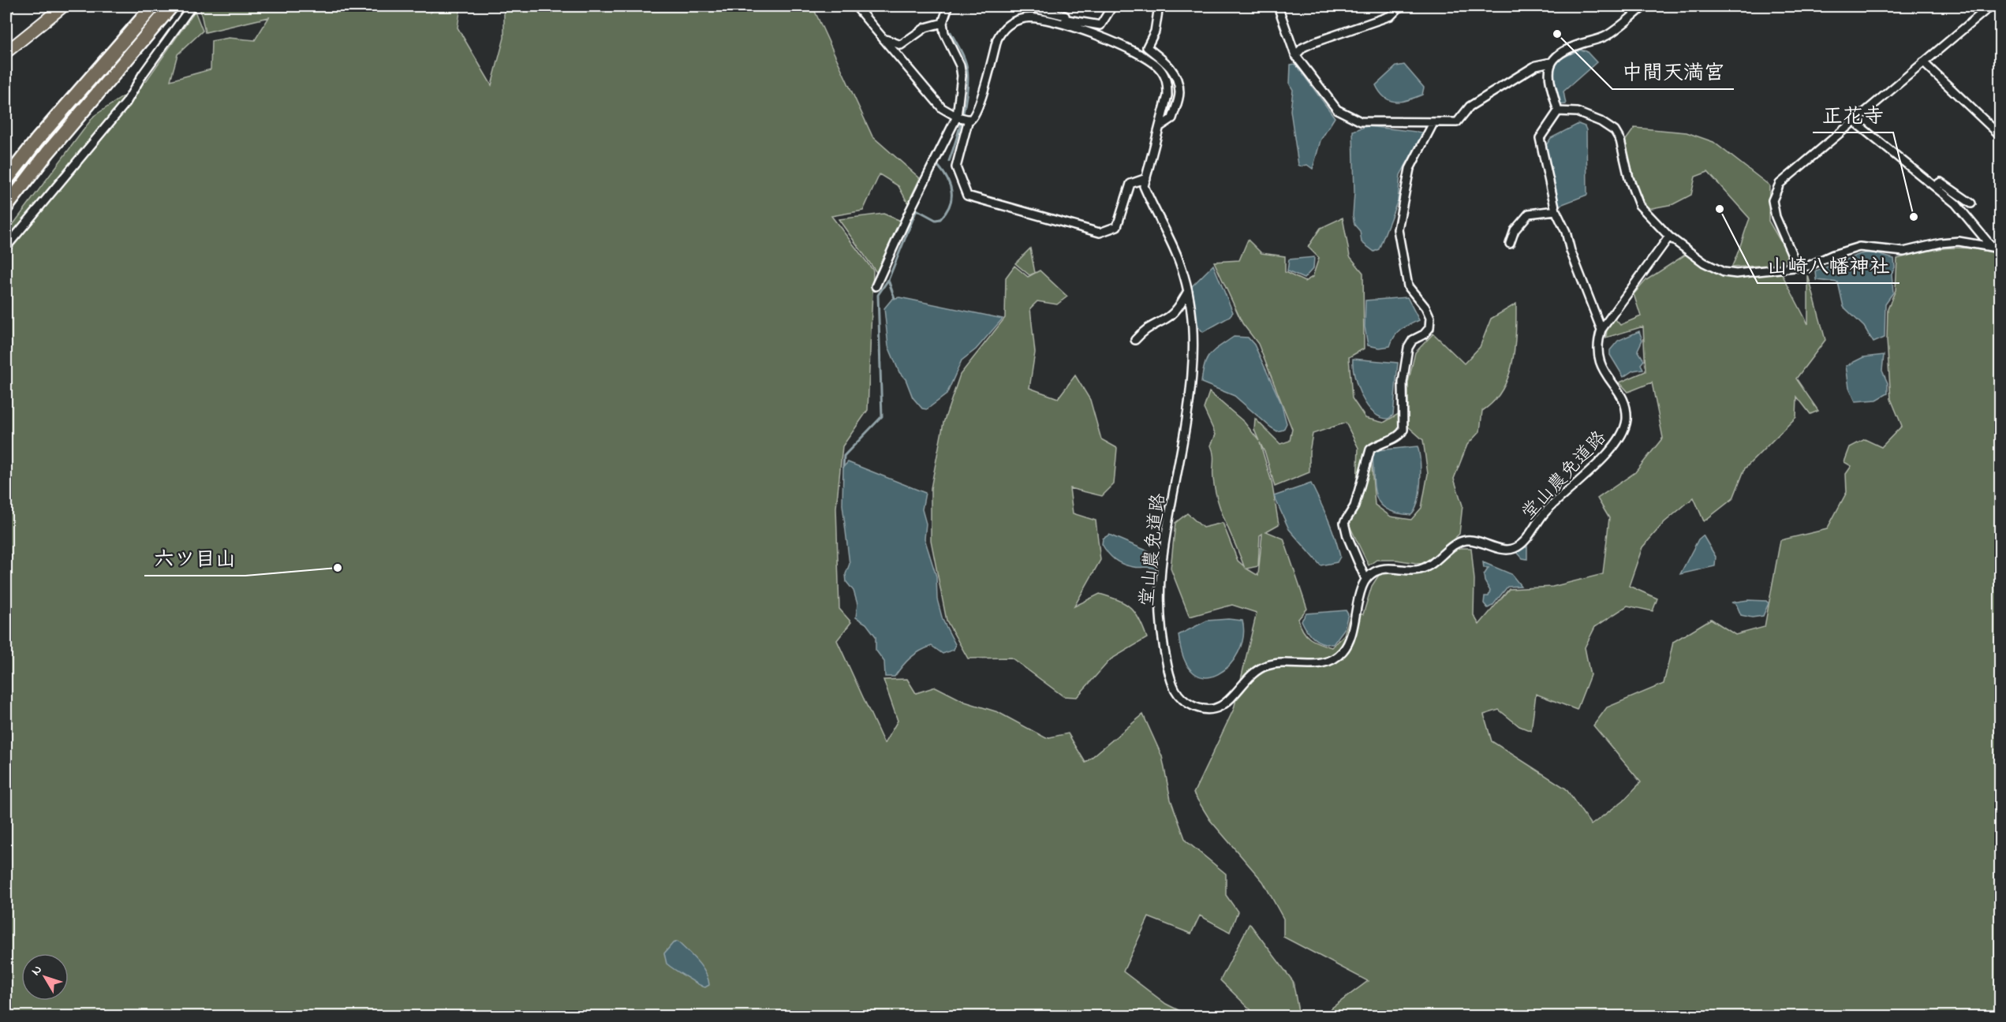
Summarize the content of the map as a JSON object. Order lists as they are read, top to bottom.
{
  "streets": {
    "street": ["堂山農免道路"]
  },
  "places": [
    "中間天満宮",
    "山崎八幡神社",
    "正花寺",
    "六ツ目山"
  ],
  "north": "top left"
}
